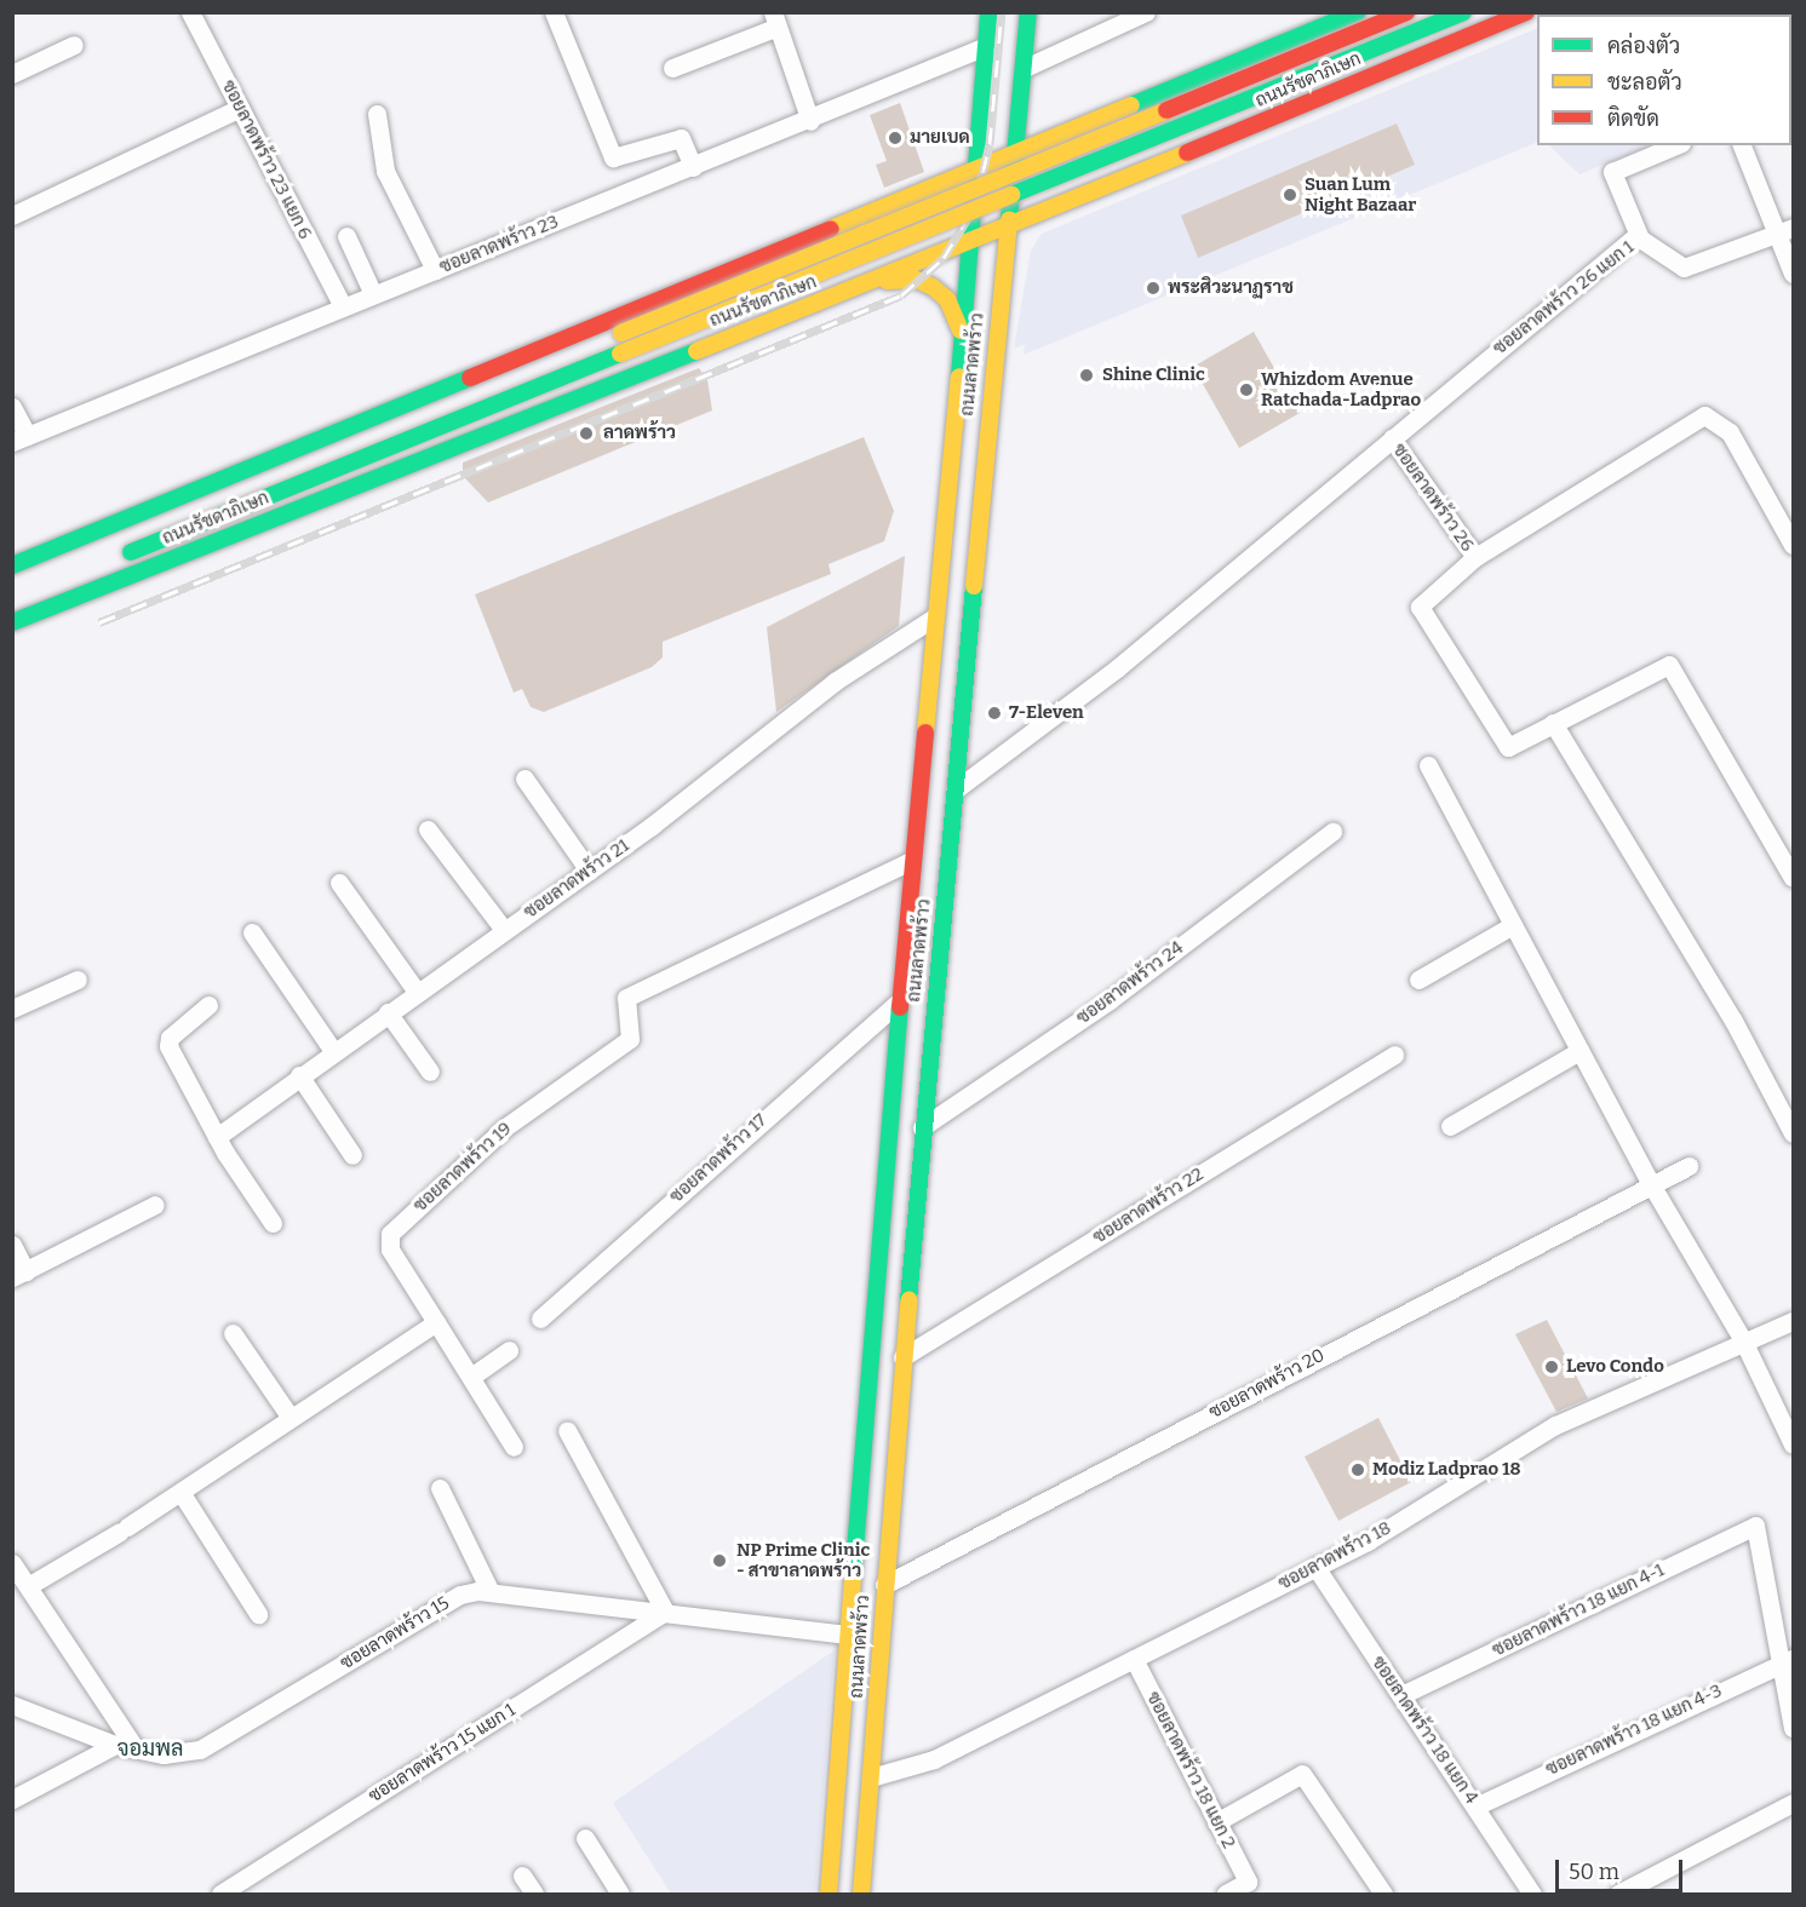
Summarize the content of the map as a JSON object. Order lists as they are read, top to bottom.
{
  "streets": {
    "main road": ["ถนนรัชดาภิเษก", "ถนนลาดพร้าว"],
    "street": [
      "ซอยลาดพร้าว 23 แยก 6",
      "ซอยลาดพร้าว 23",
      "ซอยลาดพร้าว 26 แยก 1",
      "ซอยลาดพร้าว 26",
      "ซอยลาดพร้าว 21",
      "ซอยลาดพร้าว 24",
      "ซอยลาดพร้าว 17",
      "ซอยลาดพร้าว 19",
      "ซอยลาดพร้าว 22",
      "ซอยลาดพร้าว 20",
      "ซอยลาดพร้าว 18",
      "ซอยลาดพร้าว 18 แยก 4-1",
      "ซอยลาดพร้าว 15",
      "ซอยลาดพร้าว 18 แยก 4",
      "ซอยลาดพร้าว 18 แยก 4-3",
      "ซอยลาดพร้าว 15 แยก 1",
      "ซอยลาดพร้าว 18 แยก 2"
    ]
  },
  "crossings": [
    ["ถนนรัชดาภิเษก", "ถนนลาดพร้าว"],
    ["ซอยลาดพร้าว 23 แยก 6", "ซอยลาดพร้าว 23"],
    ["ซอยลาดพร้าว 23", "ถนนลาดพร้าว"],
    ["ซอยลาดพร้าว 26 แยก 1", "ซอยลาดพร้าว 26"],
    ["ถนนลาดพร้าว", "ซอยลาดพร้าว 26"],
    ["ถนนลาดพร้าว", "ซอยลาดพร้าว 21"],
    ["ถนนลาดพร้าว", "ซอยลาดพร้าว 24"],
    ["ถนนลาดพร้าว", "ซอยลาดพร้าว 17"],
    ["ถนนลาดพร้าว", "ซอยลาดพร้าว 19"],
    ["ถนนลาดพร้าว", "ซอยลาดพร้าว 22"],
    ["ถนนลาดพร้าว", "ซอยลาดพร้าว 20"],
    ["ถนนลาดพร้าว", "ซอยลาดพร้าว 18"],
    ["ถนนลาดพร้าว", "ซอยลาดพร้าว 15"],
    ["ซอยลาดพร้าว 18", "ซอยลาดพร้าว 18 แยก 4"],
    ["ซอยลาดพร้าว 18", "ซอยลาดพร้าว 18 แยก 2"],
    ["ซอยลาดพร้าว 18 แยก 4-1", "ซอยลาดพร้าว 18 แยก 4"],
    ["ซอยลาดพร้าว 18 แยก 4-1", "ซอยลาดพร้าว 18 แยก 4-3"],
    ["ซอยลาดพร้าว 15", "ซอยลาดพร้าว 15 แยก 1"],
    ["ซอยลาดพร้าว 18 แยก 4", "ซอยลาดพร้าว 18 แยก 4-3"]
  ],
  "districts": ["จอมพล"],
  "places": [
    "มายเบด",
    "Suan Lum Night Bazaar",
    "พระศิวะนาฏราช",
    "Shine Clinic",
    "Whizdom Avenue Ratchada-Ladprao",
    "ลาดพร้าว",
    "7-Eleven",
    "Levo Condo",
    "Modiz Ladprao 18",
    "NP Prime Clinic - สาขาลาดพร้าว"
  ],
  "legend": ["คล่องตัว", "ชะลอตัว", "ติดขัด"],
  "scale_bar": "50 m"
}
